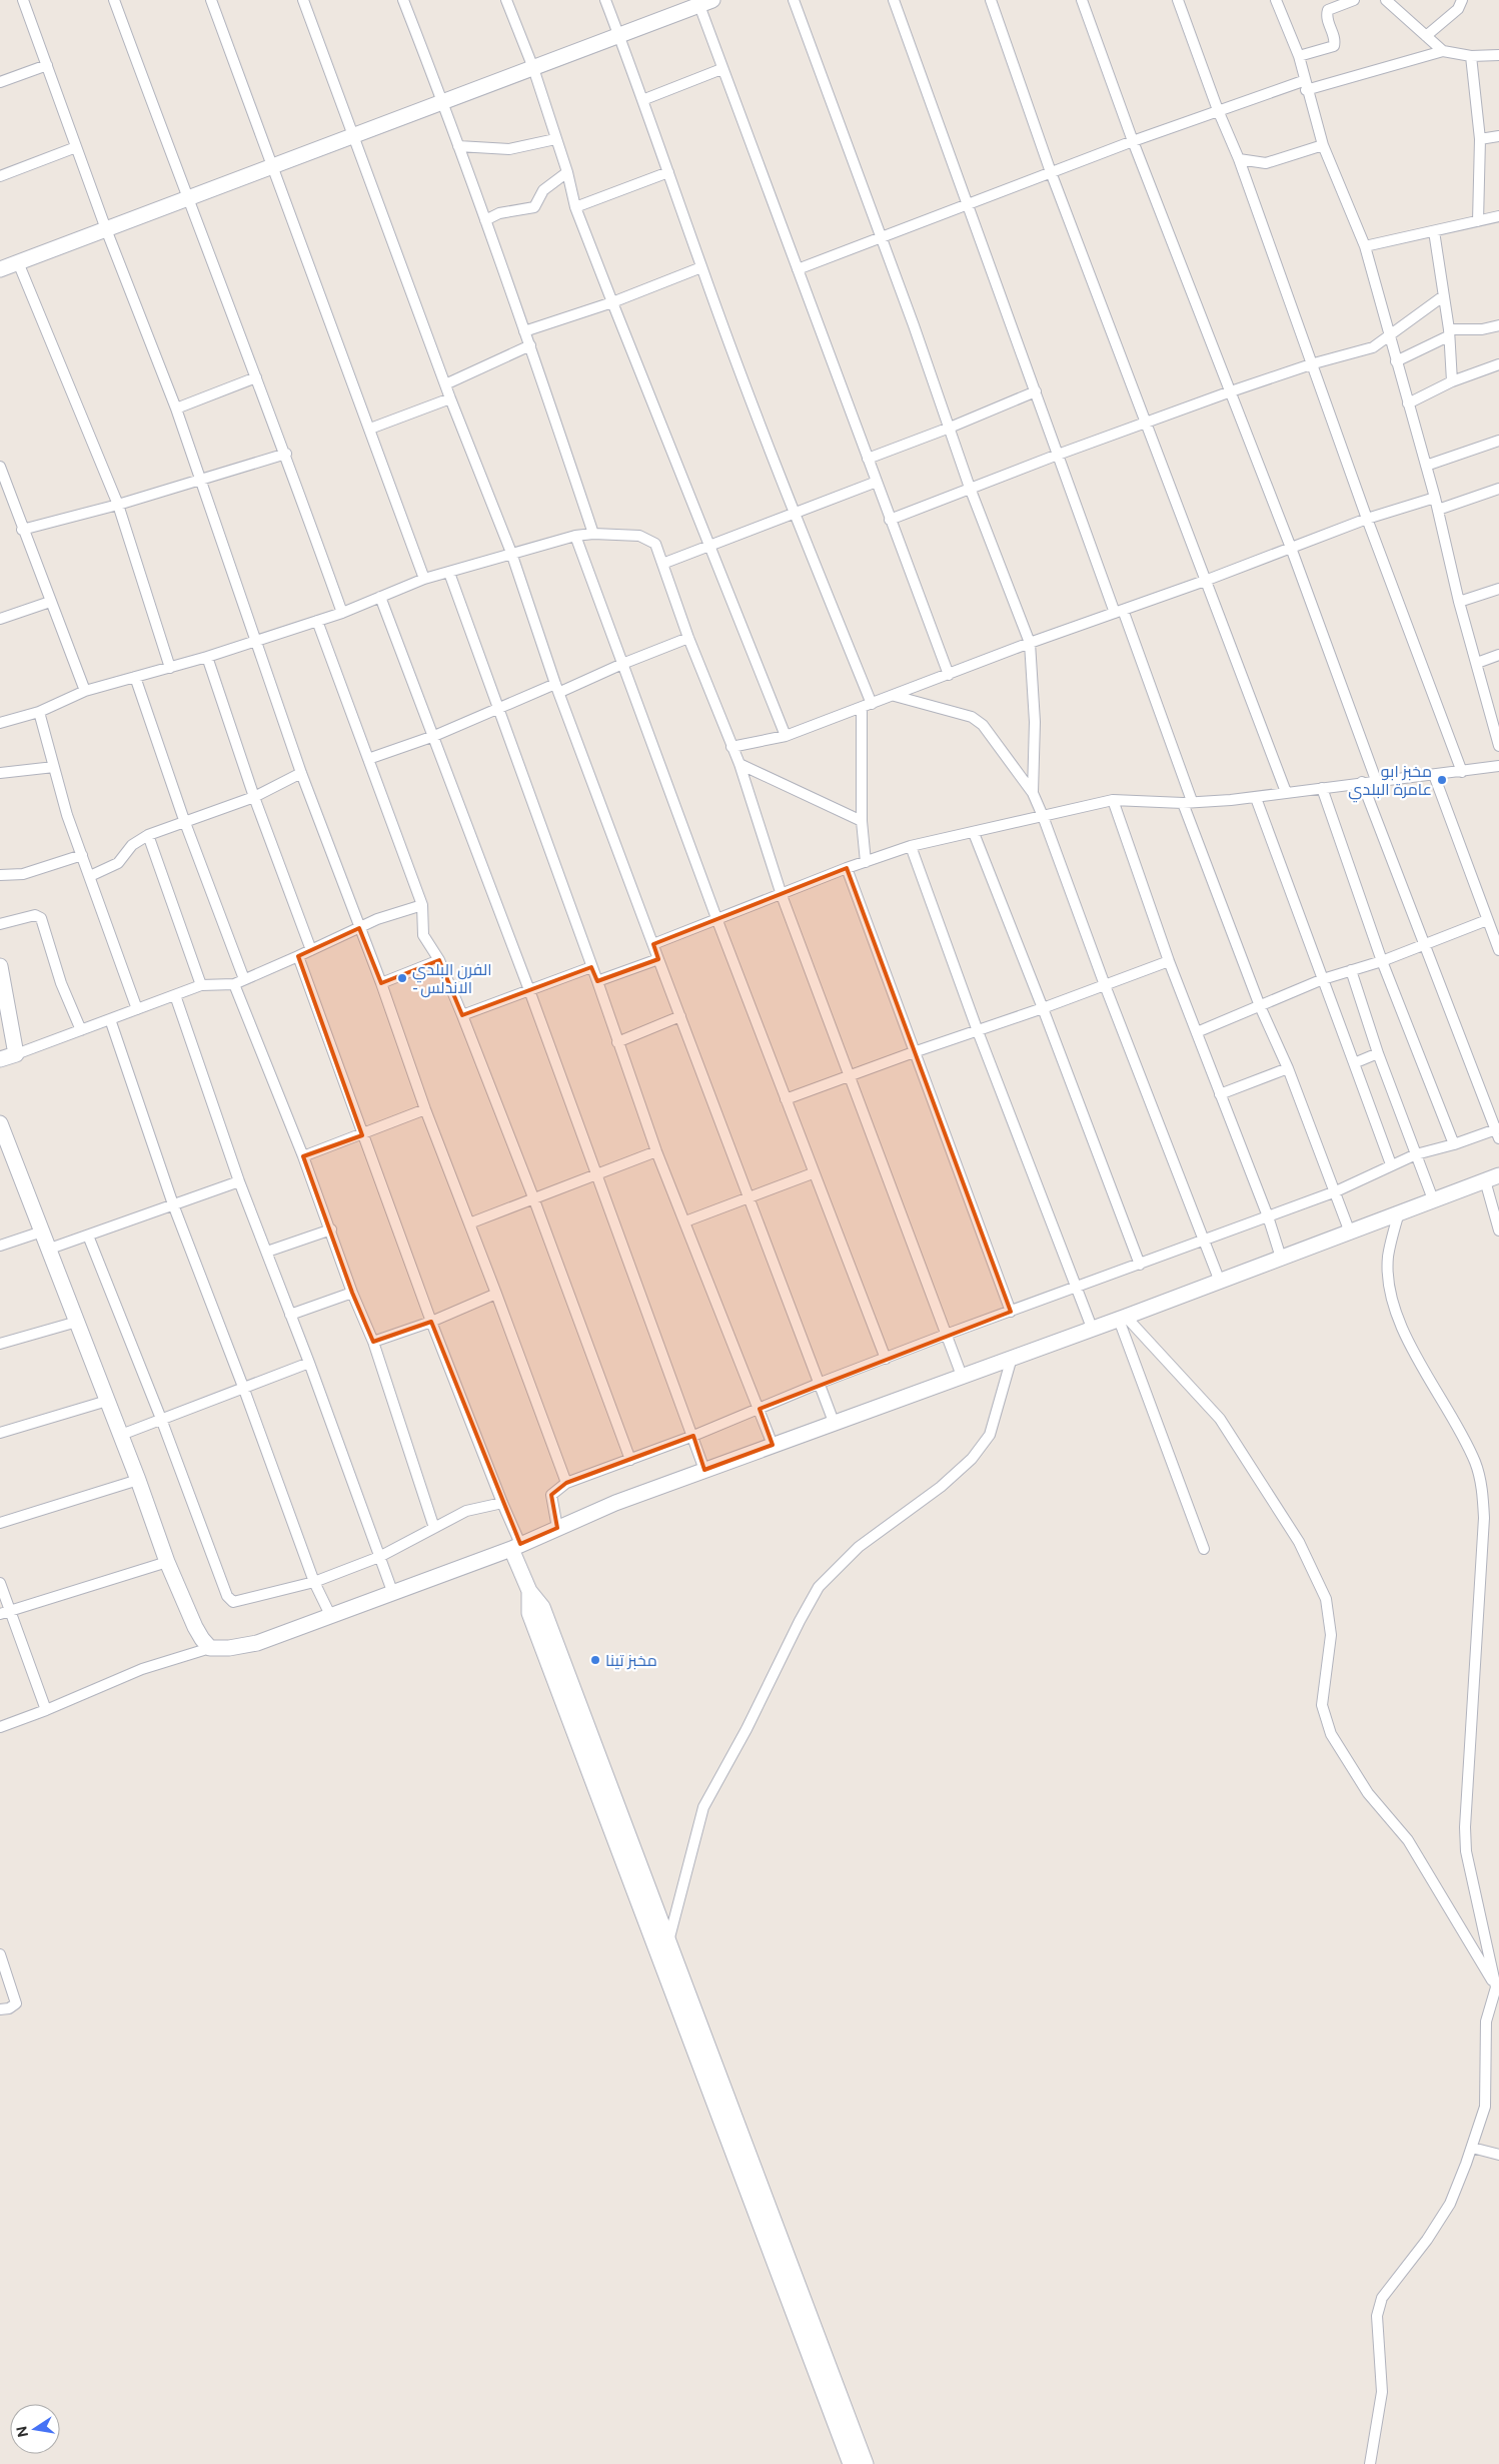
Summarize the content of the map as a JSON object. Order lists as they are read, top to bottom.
{
  "places": ["مخبز ابو عامرة البلدي", "الفرن البلدي - الاندلس", "مخبز تينا"],
  "north": "left"
}
